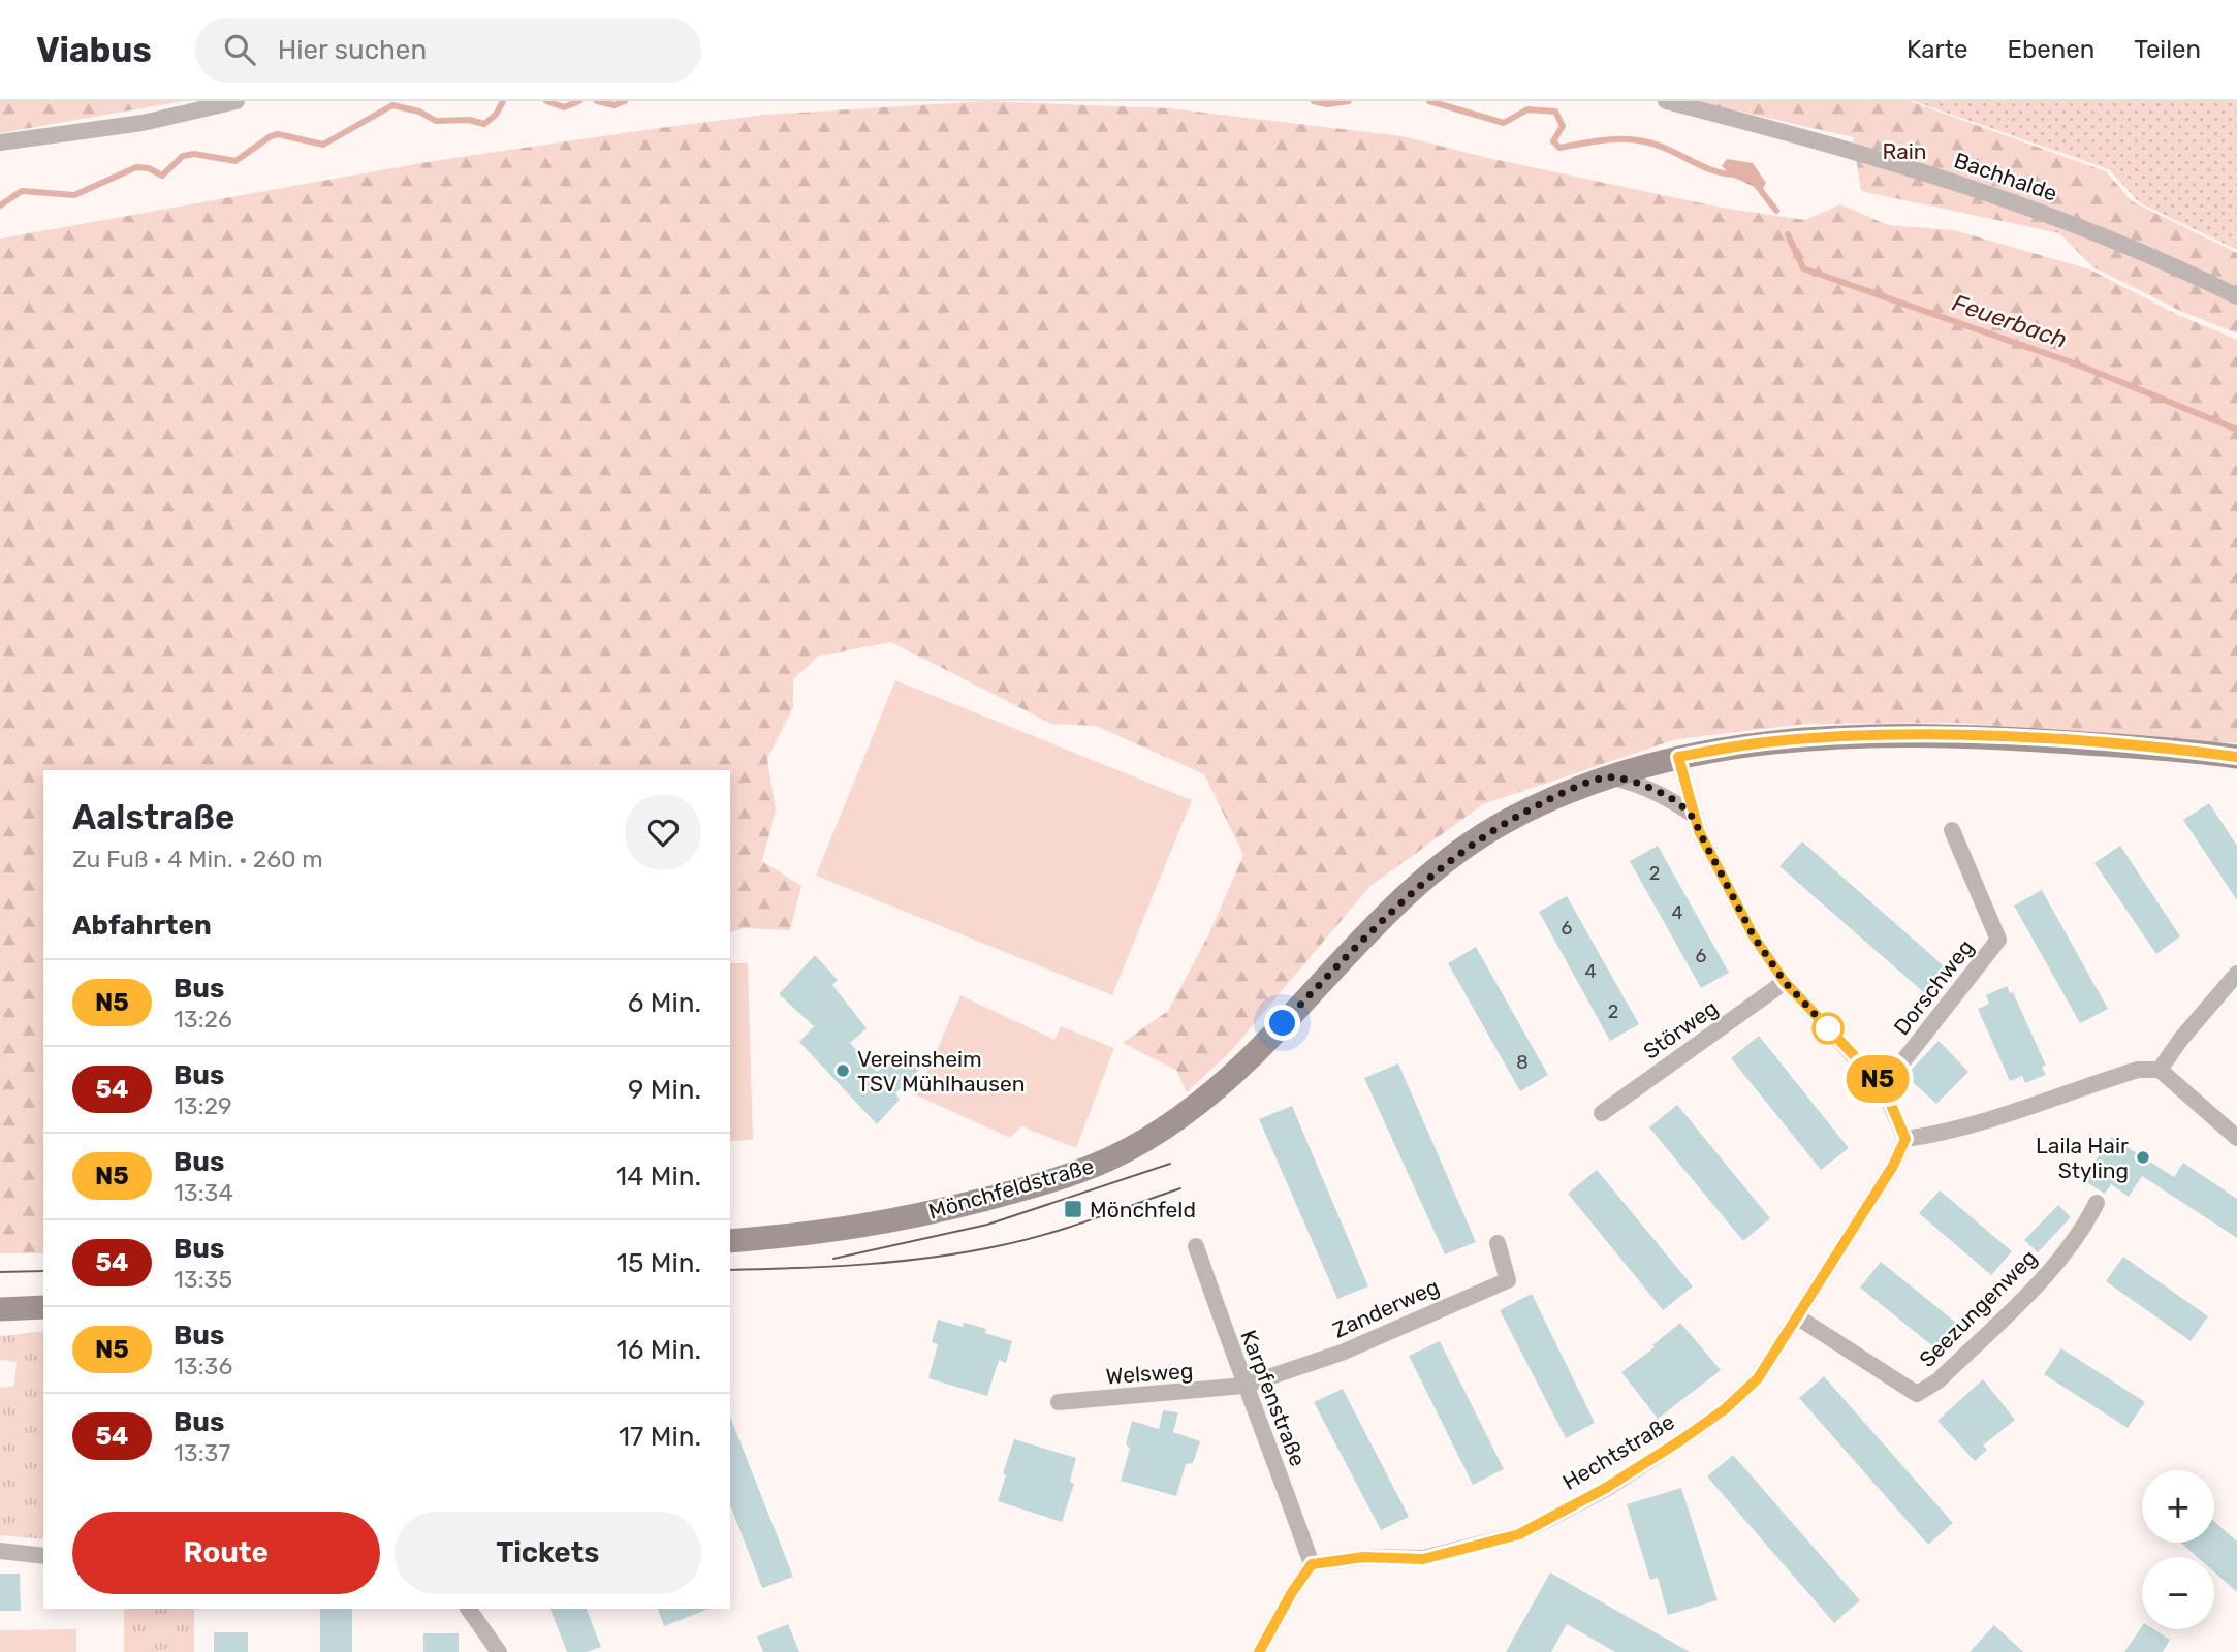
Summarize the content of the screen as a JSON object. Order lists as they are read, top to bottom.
{
  "streets": {
    "main road": ["Mönchfeldstraße"],
    "street": [
      "Bachhalde",
      "Dorschweg",
      "Störweg",
      "Zanderweg",
      "Seezungenweg",
      "Welsweg",
      "Karpfenstraße",
      "Hechtstraße"
    ]
  },
  "crossings": [
    ["Zanderweg", "Welsweg"],
    ["Zanderweg", "Karpfenstraße"],
    ["Seezungenweg", "Hechtstraße"],
    ["Welsweg", "Karpfenstraße"],
    ["Karpfenstraße", "Hechtstraße"]
  ],
  "water": ["Feuerbach"],
  "parks": ["Rain"],
  "places": {
    "other": ["Vereinsheim TSV Mühlhausen", "Laila Hair Styling"],
    "transit": ["Mönchfeld"]
  },
  "lines": ["bus line N5"],
  "house_numbers": [
    "2",
    "4",
    "6",
    "6",
    "4",
    "2",
    "8"
  ],
  "page": {
    "header": "Viabus",
    "search": "Hier suchen",
    "nav": ["Karte", "Ebenen", "Teilen"],
    "on_map": "N5",
    "heading": [
      ["Aalstraße", "Zu Fuß · 4 Min. · 260 m"],
      "Abfahrten"
    ],
    "list": [
      {
        "mark": "N5",
        "name": "Bus",
        "note": "13:26",
        "value": "6 Min."
      },
      {
        "mark": "54",
        "name": "Bus",
        "note": "13:29",
        "value": "9 Min."
      },
      {
        "mark": "N5",
        "name": "Bus",
        "note": "13:34",
        "value": "14 Min."
      },
      {
        "mark": "54",
        "name": "Bus",
        "note": "13:35",
        "value": "15 Min."
      },
      {
        "mark": "N5",
        "name": "Bus",
        "note": "13:36",
        "value": "16 Min."
      },
      {
        "mark": "54",
        "name": "Bus",
        "note": "13:37",
        "value": "17 Min."
      }
    ],
    "map_buttons": ["+", "−"],
    "buttons": ["Route", "Tickets"]
  }
}
